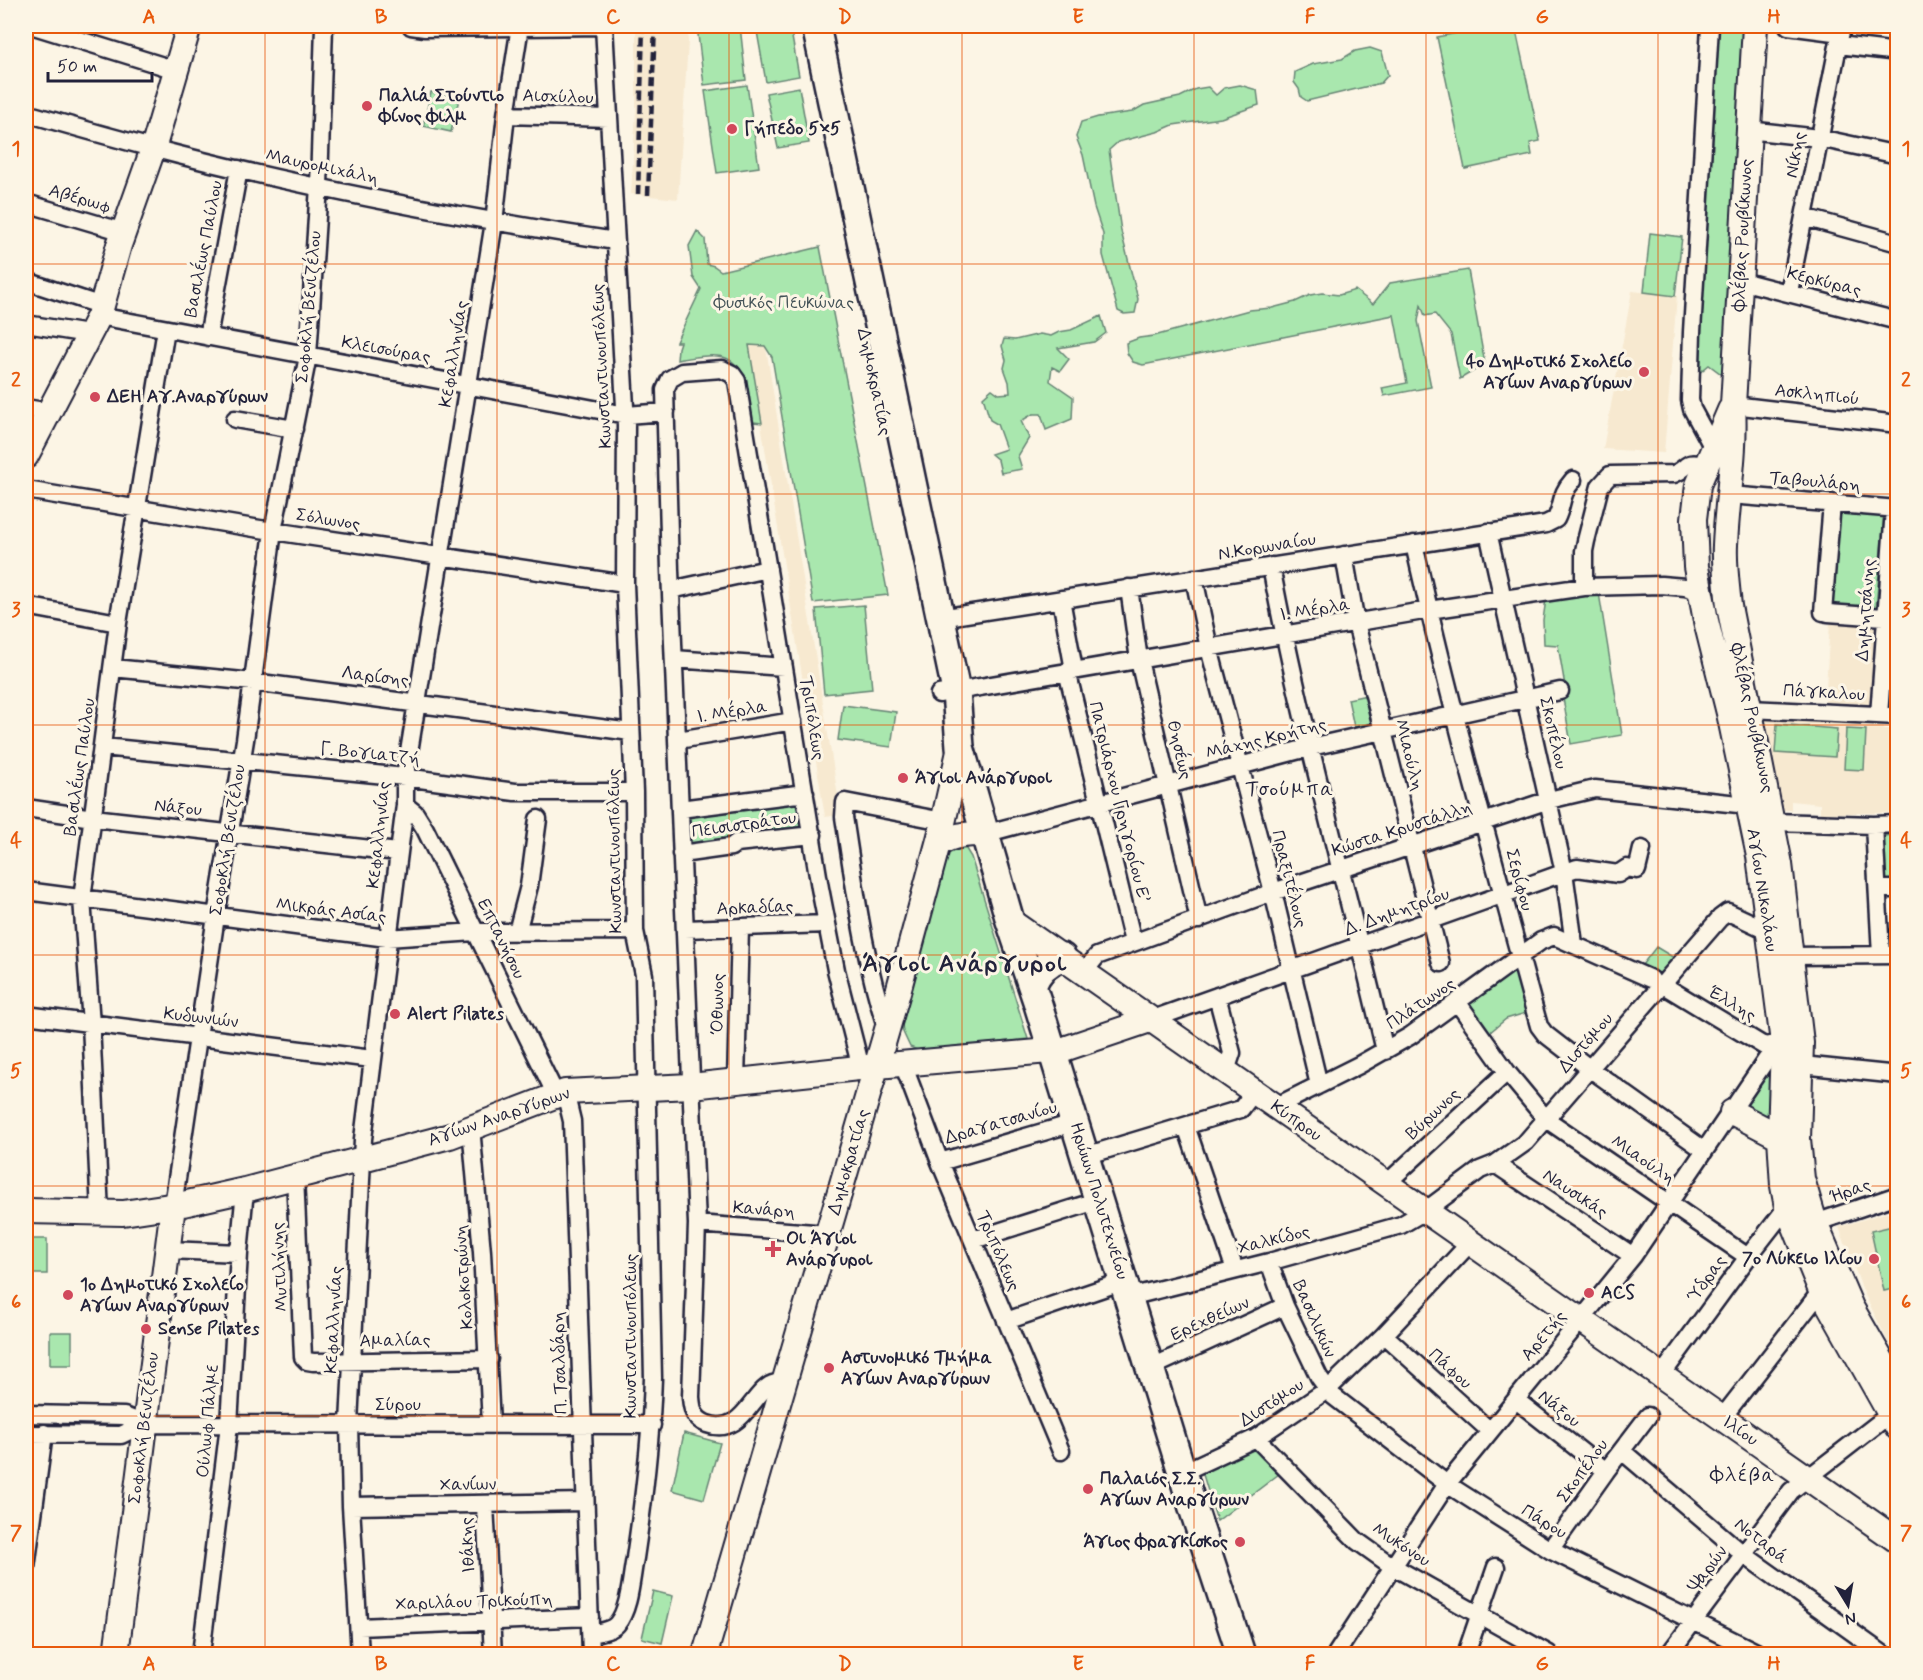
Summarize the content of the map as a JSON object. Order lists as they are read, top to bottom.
{
  "streets": {
    "main road": ["Δημοκρατίας", "Ηρώων Πολυτεχνείου"],
    "street": [
      "Αισχύλου",
      "Νίκης",
      "Μαυρομιχάλη",
      "Αβέρωφ",
      "Φλέβας Ρουβίκωνος",
      "Βασιλέως Παύλου",
      "Κερκύρας",
      "Σοφοκλή Βενιζέλου",
      "Κλεισούρας",
      "Κεφαλληνίας",
      "Κωνσταντινουπόλεως",
      "Ασκληπιού",
      "Ταβουλάρη",
      "Σόλωνος",
      "Ν.Κορωναίου",
      "Ι. Μέρλα",
      "Δημητσάνης",
      "Λαρίσης",
      "Πάγκαλου",
      "Τριπόλεως",
      "Σκοπέλου",
      "Μάχης Κρήτης",
      "Θησέως",
      "Γ. Βογιατζή",
      "Μιαούλη",
      "Πατριάρχου Γρηγορίου Ε’",
      "Νάξου",
      "Πεισιστράτου",
      "Κώστα Κρυστάλλη",
      "Πραξιτέλους",
      "Σερίφου",
      "Αγίου Νικολάου",
      "Αρκαδίας",
      "Μικράς Ασίας",
      "Δ. Δημητρίου",
      "Επτανήσου",
      "Όθωνος",
      "Πλάτωνος",
      "Έλλης",
      "Κυδωνιών",
      "Διστόμου",
      "Βύρωνος",
      "Αγίων Αναργύρων",
      "Κύπρου",
      "Δραγατσανίου",
      "Ήρας",
      "Ναυσικάς",
      "Κανάρη",
      "Χαλκίδος",
      "Μυτιλήνης",
      "Κολοκοτρώνη",
      "Ύδρας",
      "Ερεχθείων",
      "Βασιλικών",
      "Αρετής",
      "Αμαλίας",
      "Π. Τσαλδάρη",
      "Πάφου",
      "Σύρου",
      "Ούλωφ Πάλμε",
      "Ιλίου",
      "Χανίων",
      "Πάρου",
      "Νοταρά",
      "Ιθάκης",
      "Μυκόνου",
      "Ψαρών",
      "Χαριλάου Τρικούπη"
    ]
  },
  "crossings": [
    ["Αισχύλου", "Κεφαλληνίας"],
    ["Αισχύλου", "Κωνσταντινουπόλεως"],
    ["Νίκης", "Κερκύρας"],
    ["Μαυρομιχάλη", "Βασιλέως Παύλου"],
    ["Μαυρομιχάλη", "Σοφοκλή Βενιζέλου"],
    ["Μαυρομιχάλη", "Κεφαλληνίας"],
    ["Μαυρομιχάλη", "Κωνσταντινουπόλεως"],
    ["Φλέβας Ρουβίκωνος", "Κερκύρας"],
    ["Φλέβας Ρουβίκωνος", "Ασκληπιού"],
    ["Φλέβας Ρουβίκωνος", "Ταβουλάρη"],
    ["Φλέβας Ρουβίκωνος", "Πάγκαλου"],
    ["Φλέβας Ρουβίκωνος", "Αγίου Νικολάου"],
    ["Φλέβας Ρουβίκωνος", "Ήρας"],
    ["Βασιλέως Παύλου", "Κλεισούρας"],
    ["Βασιλέως Παύλου", "Σόλωνος"],
    ["Βασιλέως Παύλου", "Λαρίσης"],
    ["Βασιλέως Παύλου", "Γ. Βογιατζή"],
    ["Βασιλέως Παύλου", "Νάξου"],
    ["Βασιλέως Παύλου", "Μικράς Ασίας"],
    ["Βασιλέως Παύλου", "Κυδωνιών"],
    ["Βασιλέως Παύλου", "Αγίων Αναργύρων"],
    ["Σοφοκλή Βενιζέλου", "Κλεισούρας"],
    ["Σοφοκλή Βενιζέλου", "Σόλωνος"],
    ["Σοφοκλή Βενιζέλου", "Λαρίσης"],
    ["Σοφοκλή Βενιζέλου", "Γ. Βογιατζή"],
    ["Σοφοκλή Βενιζέλου", "Νάξου"],
    ["Σοφοκλή Βενιζέλου", "Μικράς Ασίας"],
    ["Σοφοκλή Βενιζέλου", "Κυδωνιών"],
    ["Σοφοκλή Βενιζέλου", "Αγίων Αναργύρων"],
    ["Σοφοκλή Βενιζέλου", "Σύρου"],
    ["Κλεισούρας", "Κεφαλληνίας"],
    ["Κλεισούρας", "Κωνσταντινουπόλεως"],
    ["Κλεισούρας", "Τριπόλεως"],
    ["Κεφαλληνίας", "Σόλωνος"],
    ["Κεφαλληνίας", "Λαρίσης"],
    ["Κεφαλληνίας", "Γ. Βογιατζή"],
    ["Κεφαλληνίας", "Νάξου"],
    ["Κεφαλληνίας", "Μικράς Ασίας"],
    ["Κεφαλληνίας", "Επτανήσου"],
    ["Κεφαλληνίας", "Κυδωνιών"],
    ["Κεφαλληνίας", "Αγίων Αναργύρων"],
    ["Κεφαλληνίας", "Αμαλίας"],
    ["Κεφαλληνίας", "Σύρου"],
    ["Κεφαλληνίας", "Χανίων"],
    ["Κεφαλληνίας", "Χαριλάου Τρικούπη"],
    ["Κωνσταντινουπόλεως", "Σόλωνος"],
    ["Κωνσταντινουπόλεως", "Λαρίσης"],
    ["Κωνσταντινουπόλεως", "Γ. Βογιατζή"],
    ["Κωνσταντινουπόλεως", "Μικράς Ασίας"],
    ["Κωνσταντινουπόλεως", "Αγίων Αναργύρων"],
    ["Κωνσταντινουπόλεως", "Π. Τσαλδάρη"],
    ["Κωνσταντινουπόλεως", "Σύρου"],
    ["Δημοκρατίας", "Ν.Κορωναίου"],
    ["Δημοκρατίας", "Ι. Μέρλα"],
    ["Δημοκρατίας", "Τριπόλεως"],
    ["Δημοκρατίας", "Αγίων Αναργύρων"],
    ["Δημοκρατίας", "Ηρώων Πολυτεχνείου"],
    ["Δημοκρατίας", "Κανάρη"],
    ["Ασκληπιού", "Αγίου Νικολάου"],
    ["Ταβουλάρη", "Δημητσάνης"],
    ["Ν.Κορωναίου", "Σκοπέλου"],
    ["Ν.Κορωναίου", "Θησέως"],
    ["Ν.Κορωναίου", "Μιαούλη"],
    ["Ν.Κορωναίου", "Πατριάρχου Γρηγορίου Ε’"],
    ["Ν.Κορωναίου", "Πραξιτέλους"],
    ["Ν.Κορωναίου", "Σερίφου"],
    ["Ι. Μέρλα", "Τριπόλεως"],
    ["Ι. Μέρλα", "Σκοπέλου"],
    ["Ι. Μέρλα", "Θησέως"],
    ["Ι. Μέρλα", "Μιαούλη"],
    ["Ι. Μέρλα", "Πατριάρχου Γρηγορίου Ε’"],
    ["Ι. Μέρλα", "Πραξιτέλους"],
    ["Ι. Μέρλα", "Σερίφου"],
    ["Ι. Μέρλα", "Αγίου Νικολάου"],
    ["Δημητσάνης", "Πάγκαλου"],
    ["Τριπόλεως", "Πεισιστράτου"],
    ["Τριπόλεως", "Αρκαδίας"],
    ["Τριπόλεως", "Αγίων Αναργύρων"],
    ["Τριπόλεως", "Δραγατσανίου"],
    ["Τριπόλεως", "Χαλκίδος"],
    ["Σκοπέλου", "Μάχης Κρήτης"],
    ["Σκοπέλου", "Νάξου"],
    ["Σκοπέλου", "Κώστα Κρυστάλλη"],
    ["Σκοπέλου", "Δ. Δημητρίου"],
    ["Σκοπέλου", "Πλάτωνος"],
    ["Σκοπέλου", "Έλλης"],
    ["Σκοπέλου", "Πάρου"],
    ["Σκοπέλου", "Νοταρά"],
    ["Μάχης Κρήτης", "Θησέως"],
    ["Μάχης Κρήτης", "Μιαούλη"],
    ["Μάχης Κρήτης", "Πατριάρχου Γρηγορίου Ε’"],
    ["Μάχης Κρήτης", "Πραξιτέλους"],
    ["Μάχης Κρήτης", "Σερίφου"],
    ["Μάχης Κρήτης", "Ηρώων Πολυτεχνείου"],
    ["Θησέως", "Κώστα Κρυστάλλη"],
    ["Μιαούλη", "Κώστα Κρυστάλλη"],
    ["Μιαούλη", "Δ. Δημητρίου"],
    ["Μιαούλη", "Πλάτωνος"],
    ["Μιαούλη", "Διστόμου"],
    ["Μιαούλη", "Βύρωνος"],
    ["Μιαούλη", "Ύδρας"],
    ["Μιαούλη", "Αρετής"],
    ["Πατριάρχου Γρηγορίου Ε’", "Κώστα Κρυστάλλη"],
    ["Νάξου", "Αρετής"],
    ["Κώστα Κρυστάλλη", "Πραξιτέλους"],
    ["Κώστα Κρυστάλλη", "Σερίφου"],
    ["Κώστα Κρυστάλλη", "Αγίου Νικολάου"],
    ["Κώστα Κρυστάλλη", "Κύπρου"],
    ["Πραξιτέλους", "Δ. Δημητρίου"],
    ["Πραξιτέλους", "Πλάτωνος"],
    ["Σερίφου", "Δ. Δημητρίου"],
    ["Σερίφου", "Πλάτωνος"],
    ["Σερίφου", "Διστόμου"],
    ["Σερίφου", "Αρετής"],
    ["Αγίου Νικολάου", "Έλλης"],
    ["Αγίου Νικολάου", "Διστόμου"],
    ["Αγίου Νικολάου", "Ύδρας"],
    ["Αγίου Νικολάου", "Αρετής"],
    ["Αρκαδίας", "Όθωνος"],
    ["Μικράς Ασίας", "Επτανήσου"],
    ["Δ. Δημητρίου", "Αγίων Αναργύρων"],
    ["Δ. Δημητρίου", "Κύπρου"],
    ["Επτανήσου", "Αγίων Αναργύρων"],
    ["Επτανήσου", "Π. Τσαλδάρη"],
    ["Όθωνος", "Αγίων Αναργύρων"],
    ["Πλάτωνος", "Έλλης"],
    ["Πλάτωνος", "Κύπρου"],
    ["Έλλης", "Διστόμου"],
    ["Έλλης", "Αρετής"],
    ["Διστόμου", "Κύπρου"],
    ["Διστόμου", "Ναυσικάς"],
    ["Διστόμου", "Ηρώων Πολυτεχνείου"],
    ["Διστόμου", "Χαλκίδος"],
    ["Διστόμου", "Βασιλικών"],
    ["Διστόμου", "Πάφου"],
    ["Διστόμου", "Πάρου"],
    ["Διστόμου", "Μυκόνου"],
    ["Βύρωνος", "Κύπρου"],
    ["Αγίων Αναργύρων", "Κύπρου"],
    ["Αγίων Αναργύρων", "Ηρώων Πολυτεχνείου"],
    ["Αγίων Αναργύρων", "Μυτιλήνης"],
    ["Αγίων Αναργύρων", "Κολοκοτρώνη"],
    ["Αγίων Αναργύρων", "Π. Τσαλδάρη"],
    ["Αγίων Αναργύρων", "Ούλωφ Πάλμε"],
    ["Κύπρου", "Ηρώων Πολυτεχνείου"],
    ["Κύπρου", "Χαλκίδος"],
    ["Κύπρου", "Αρετής"],
    ["Κύπρου", "Ιλίου"],
    ["Δραγατσανίου", "Ηρώων Πολυτεχνείου"],
    ["Ναυσικάς", "Αρετής"],
    ["Ηρώων Πολυτεχνείου", "Χαλκίδος"],
    ["Ηρώων Πολυτεχνείου", "Ερεχθείων"],
    ["Χαλκίδος", "Βασιλικών"],
    ["Μυτιλήνης", "Αμαλίας"],
    ["Κολοκοτρώνη", "Αμαλίας"],
    ["Κολοκοτρώνη", "Σύρου"],
    ["Ύδρας", "Ιλίου"],
    ["Ερεχθείων", "Βασιλικών"],
    ["Βασιλικών", "Πάρου"],
    ["Αρετής", "Πάφου"],
    ["Αρετής", "Ιλίου"],
    ["Αρετής", "Πάρου"],
    ["Αρετής", "Μυκόνου"],
    ["Π. Τσαλδάρη", "Σύρου"],
    ["Π. Τσαλδάρη", "Χανίων"],
    ["Π. Τσαλδάρη", "Χαριλάου Τρικούπη"],
    ["Σύρου", "Ούλωφ Πάλμε"],
    ["Ιλίου", "Ψαρών"],
    ["Χανίων", "Ιθάκης"],
    ["Πάρου", "Ψαρών"],
    ["Νοταρά", "Ψαρών"],
    ["Ιθάκης", "Χαριλάου Τρικούπη"]
  ],
  "districts": ["Τσούμπα", "Άγιοι Ανάργυροι", "Φλέβα"],
  "parks": ["Φυσικός Πευκώνας"],
  "places": {
    "other": [
      "Παλιά Στούντιο Φίνος Φιλμ",
      "Γήπεδο 5×5",
      "4ο Δημοτικό Σχολείο Αγίων Αναργύρων",
      "ΔΕΗ Αγ.Αναργύρων",
      "Άγιοι Ανάργυροι",
      "Alert Pilates",
      "7ο Λύκειο Ιλίου",
      "ACS",
      "1ο Δημοτικό Σχολείο Αγίων Αναργύρων",
      "Sense Pilates",
      "Αστυνομικό Τμήμα Αγίων Αναργύρων",
      "Παλαιός Σ.Σ. Αγίων Αναργύρων",
      "Άγιος Φραγκίσκος"
    ],
    "health": ["Οι Άγιοι Ανάργυροι"]
  },
  "scale_bar": "50 m",
  "north": "bottom",
  "grid": {
    "columns": [
      "A",
      "B",
      "C",
      "D",
      "E",
      "F",
      "G",
      "H"
    ],
    "rows": [
      "1",
      "2",
      "3",
      "4",
      "5",
      "6",
      "7"
    ]
  }
}
